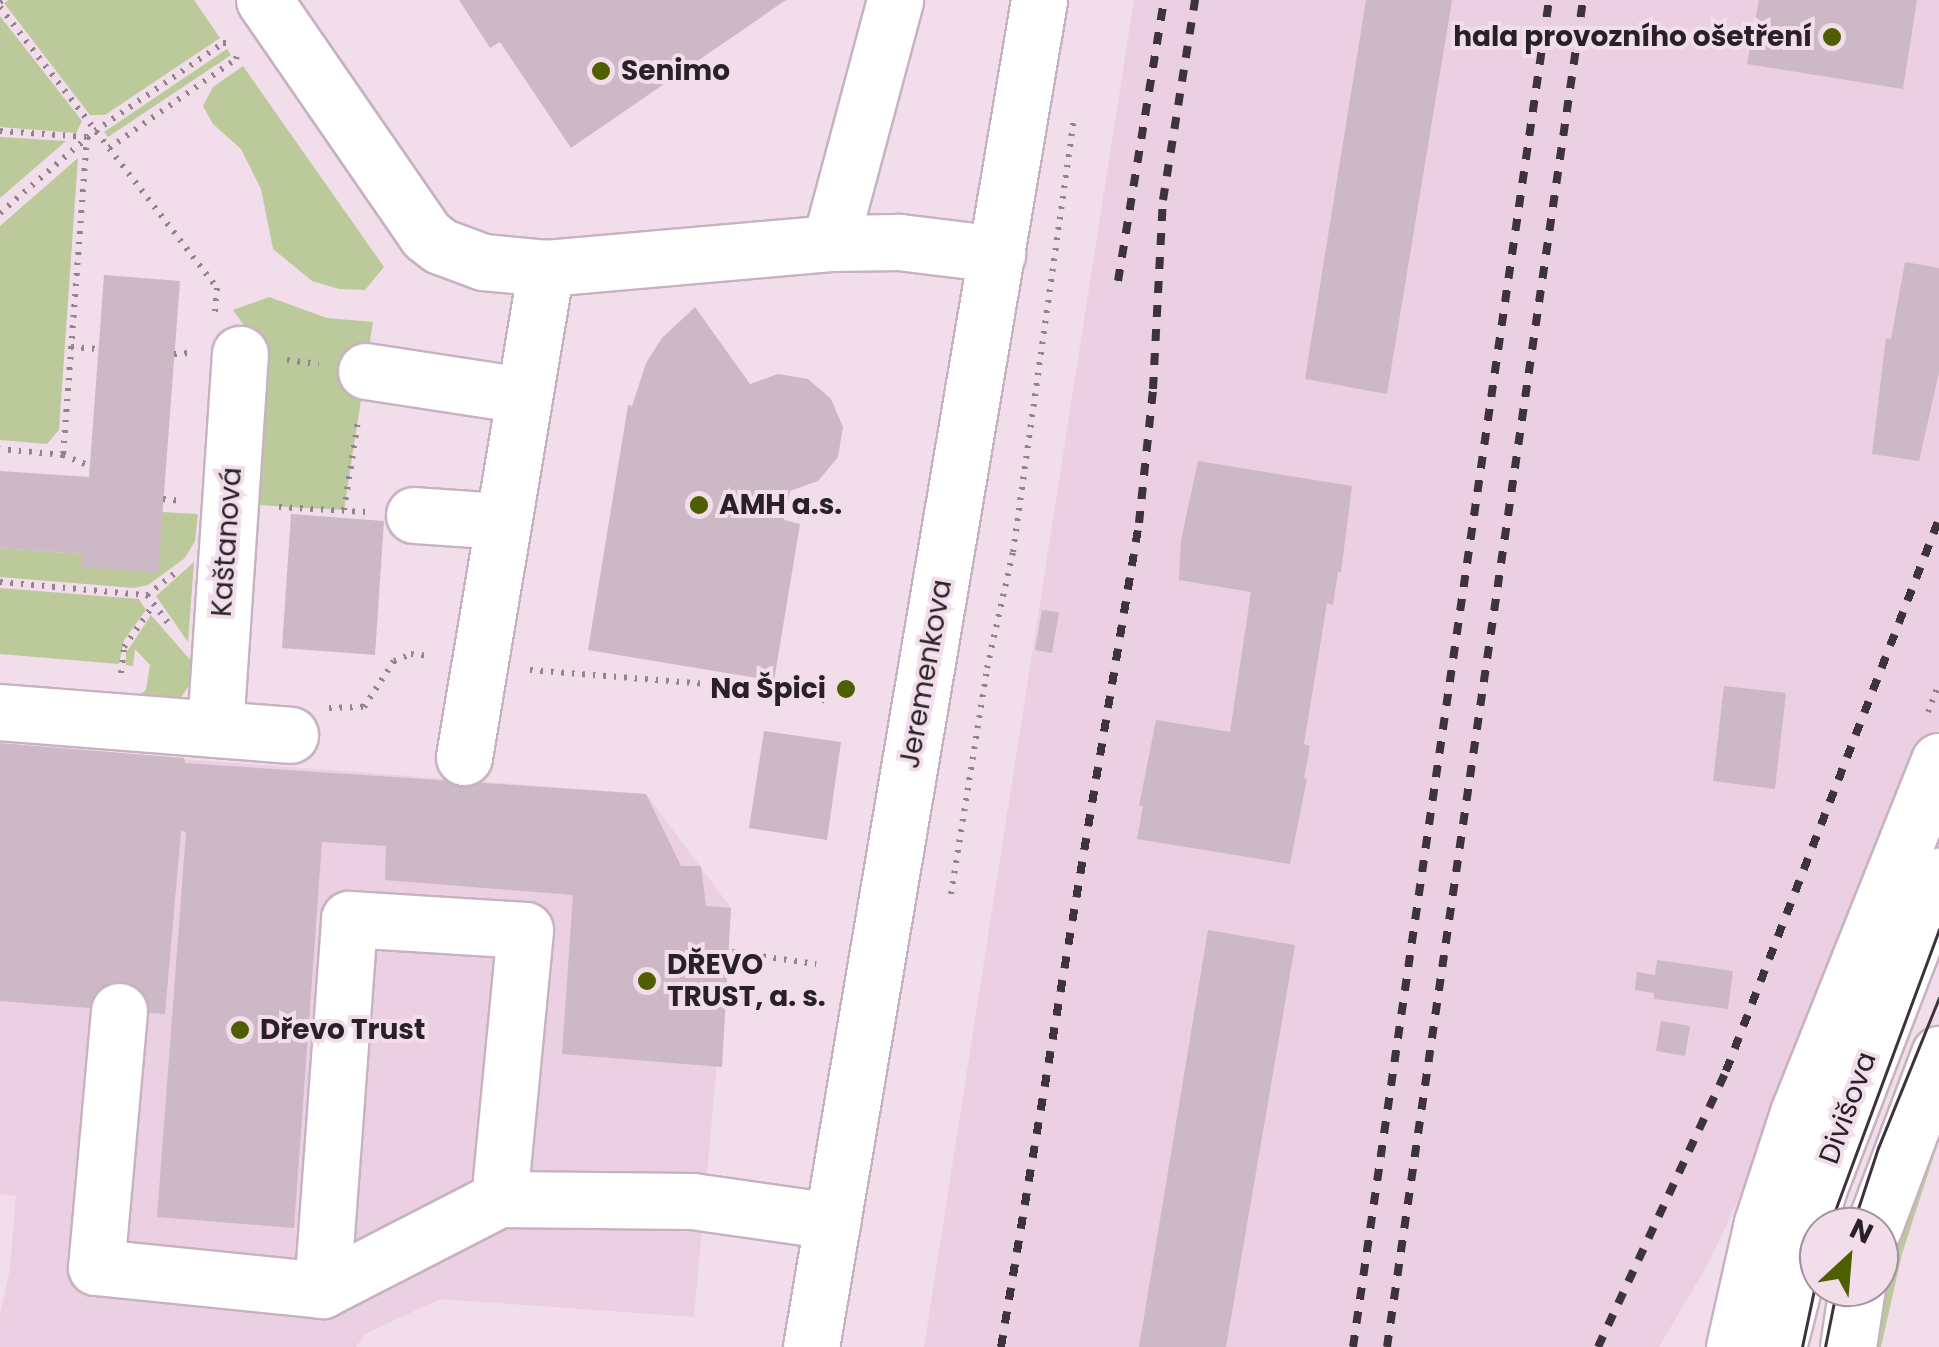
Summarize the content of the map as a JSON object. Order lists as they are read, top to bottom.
{
  "streets": {
    "street": ["Kaštanová", "Jeremenkova", "Divišova"]
  },
  "places": [
    "hala provozního ošetření",
    "Senimo",
    "AMH a.s.",
    "Na Špici",
    "DŘEVO TRUST, a. s.",
    "Dřevo Trust"
  ],
  "north": "top right"
}
